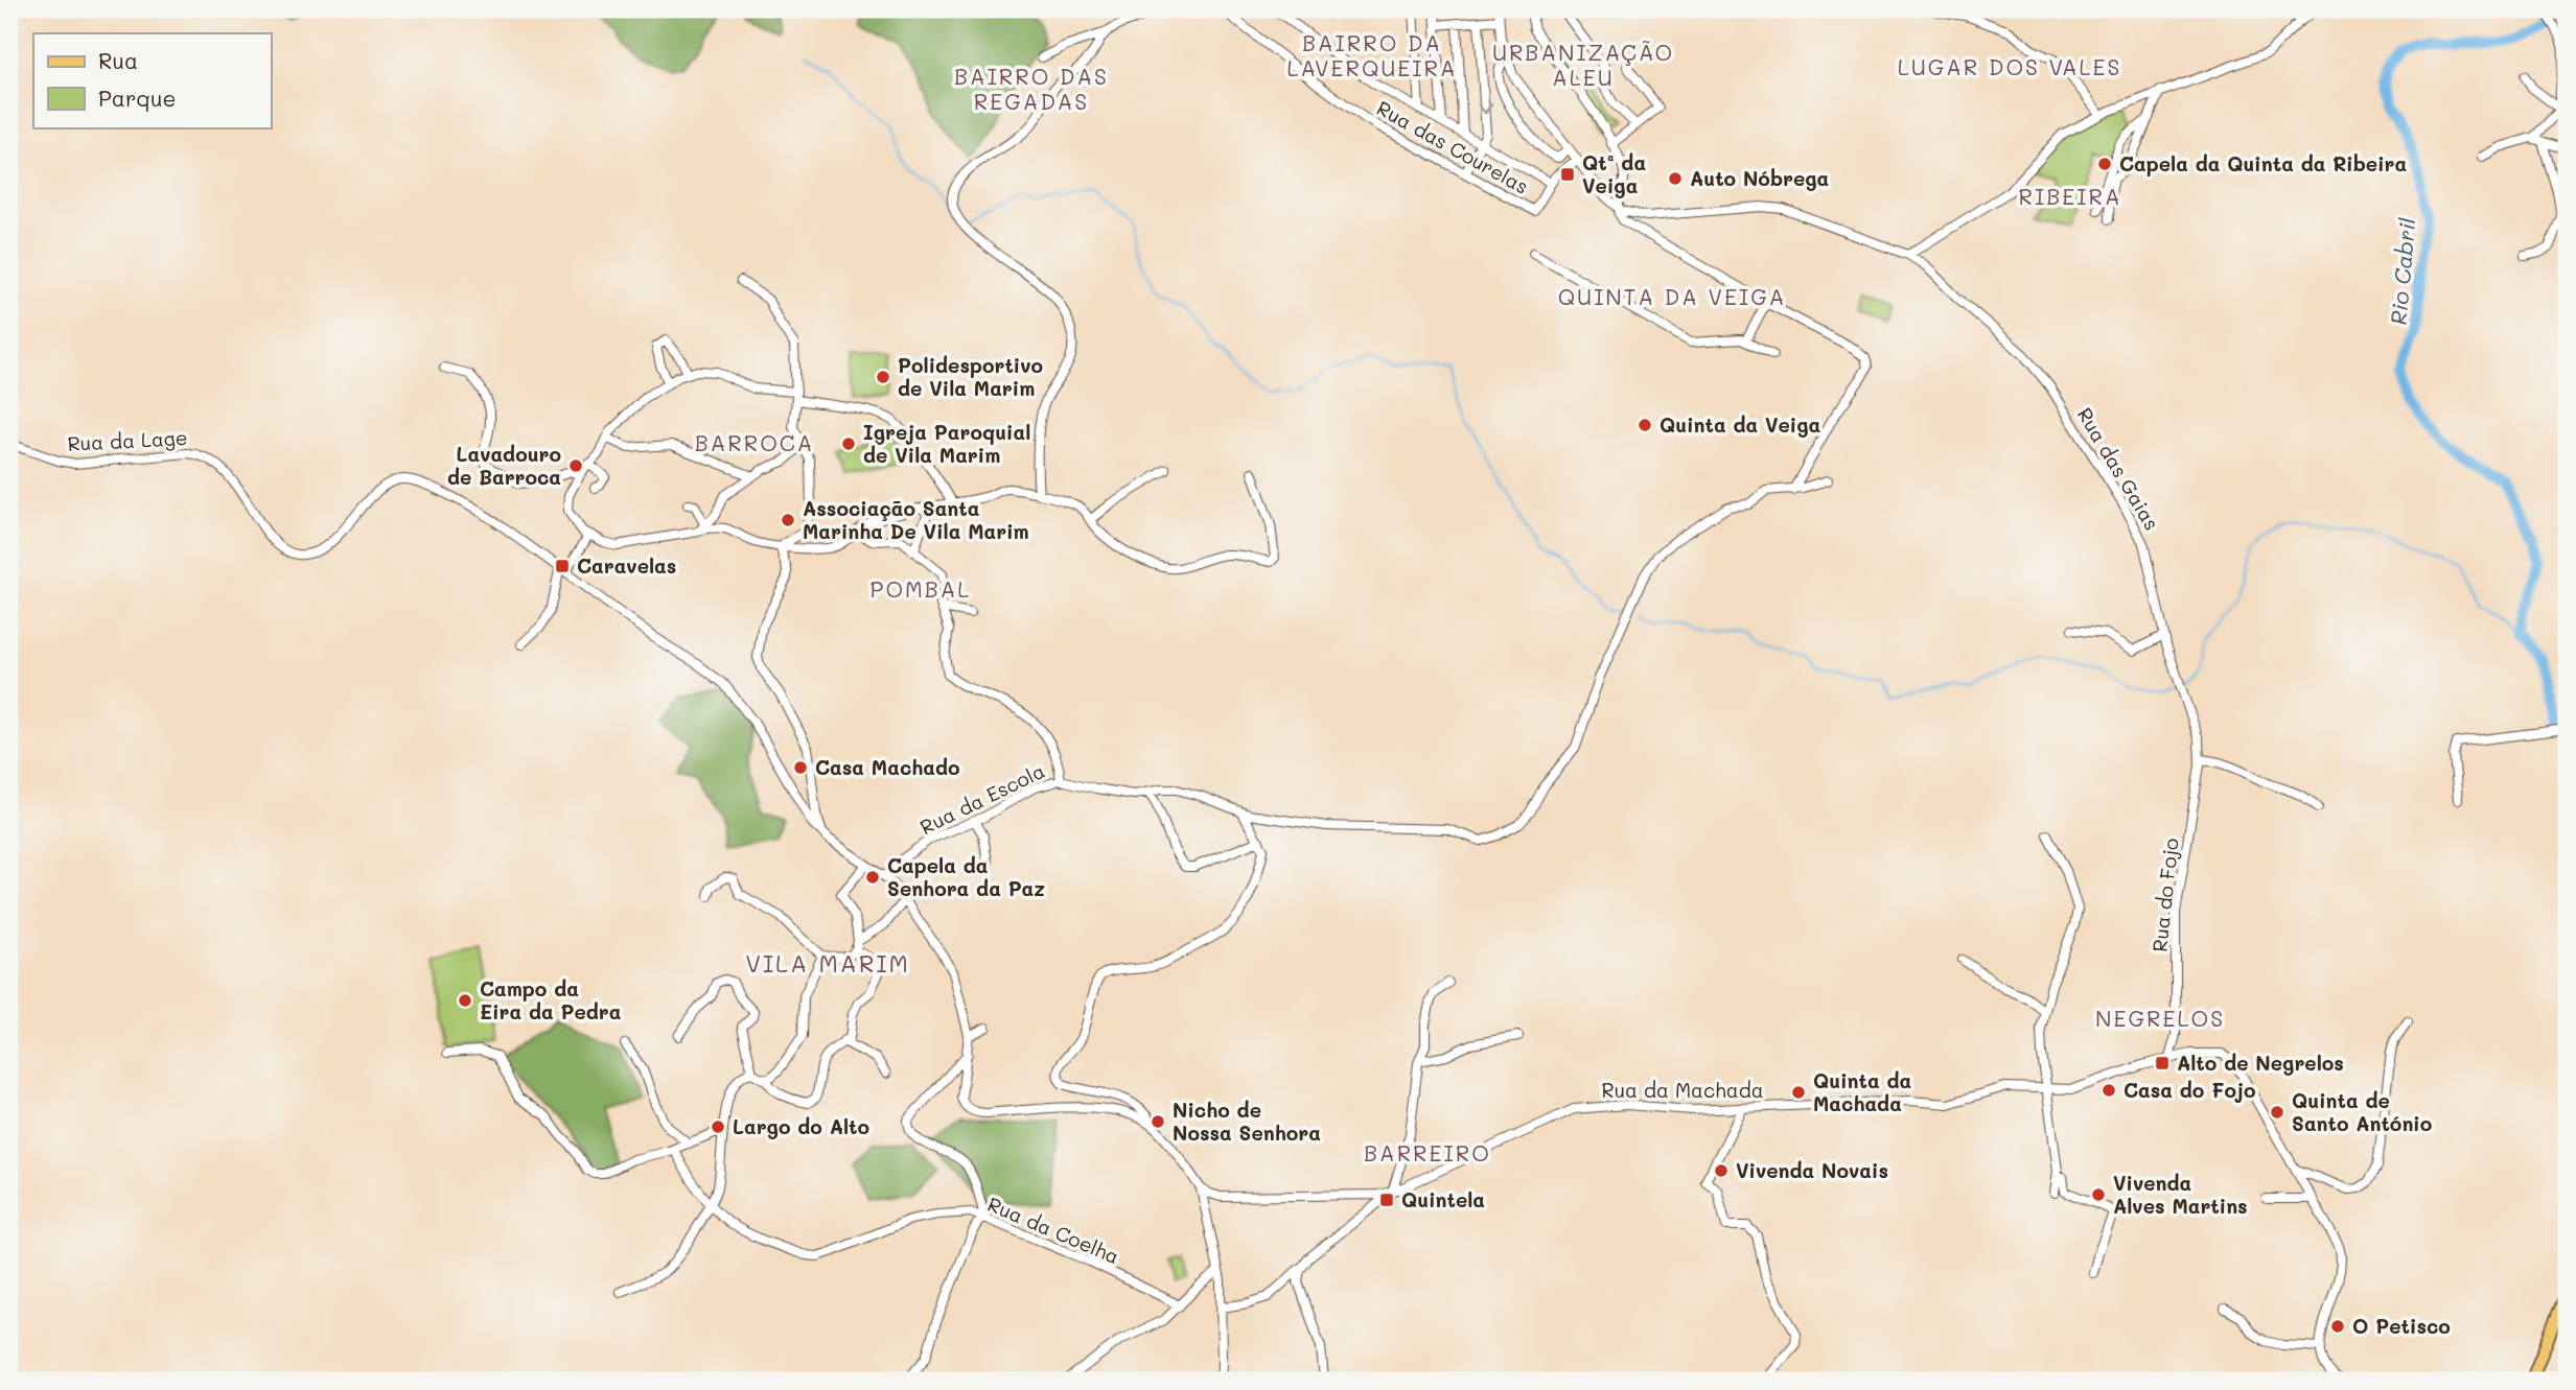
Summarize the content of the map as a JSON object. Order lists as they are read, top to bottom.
{
  "streets": {
    "street": [
      "Rua das Courelas",
      "Rua da Lage",
      "Rua das Gaias",
      "Rua da Escola",
      "Rua do Fojo",
      "Rua da Machada",
      "Rua da Coelha"
    ]
  },
  "crossings": [
    ["Rua das Gaias", "Rua do Fojo"],
    ["Rua do Fojo", "Rua da Machada"]
  ],
  "districts": [
    "BAIRRO DA LAVERQUEIRA",
    "URBANIZAÇÃO ALEU",
    "LUGAR DOS VALES",
    "BAIRRO DAS REGADAS",
    "RIBEIRA",
    "QUINTA DA VEIGA",
    "BARROCA",
    "POMBAL",
    "VILA MARIM",
    "NEGRELOS",
    "BARREIRO"
  ],
  "water": ["Rio Cabril"],
  "places": {
    "other": [
      "Capela da Quinta da Ribeira",
      "Auto Nóbrega",
      "Polidesportivo de Vila Marim",
      "Quinta da Veiga",
      "Igreja Paroquial de Vila Marim",
      "Lavadouro de Barroca",
      "Associação Santa Marinha De Vila Marim",
      "Casa Machado",
      "Capela da Senhora da Paz",
      "Campo da Eira da Pedra",
      "Casa do Fojo",
      "Quinta da Machada",
      "Quinta de Santo António",
      "Nicho de Nossa Senhora",
      "Largo do Alto",
      "Vivenda Novais",
      "Vivenda Alves Martins",
      "O Petisco"
    ],
    "transit": [
      "Qtª da Veiga",
      "Caravelas",
      "Alto de Negrelos",
      "Quintela"
    ]
  },
  "legend": ["Rua", "Parque"]
}
